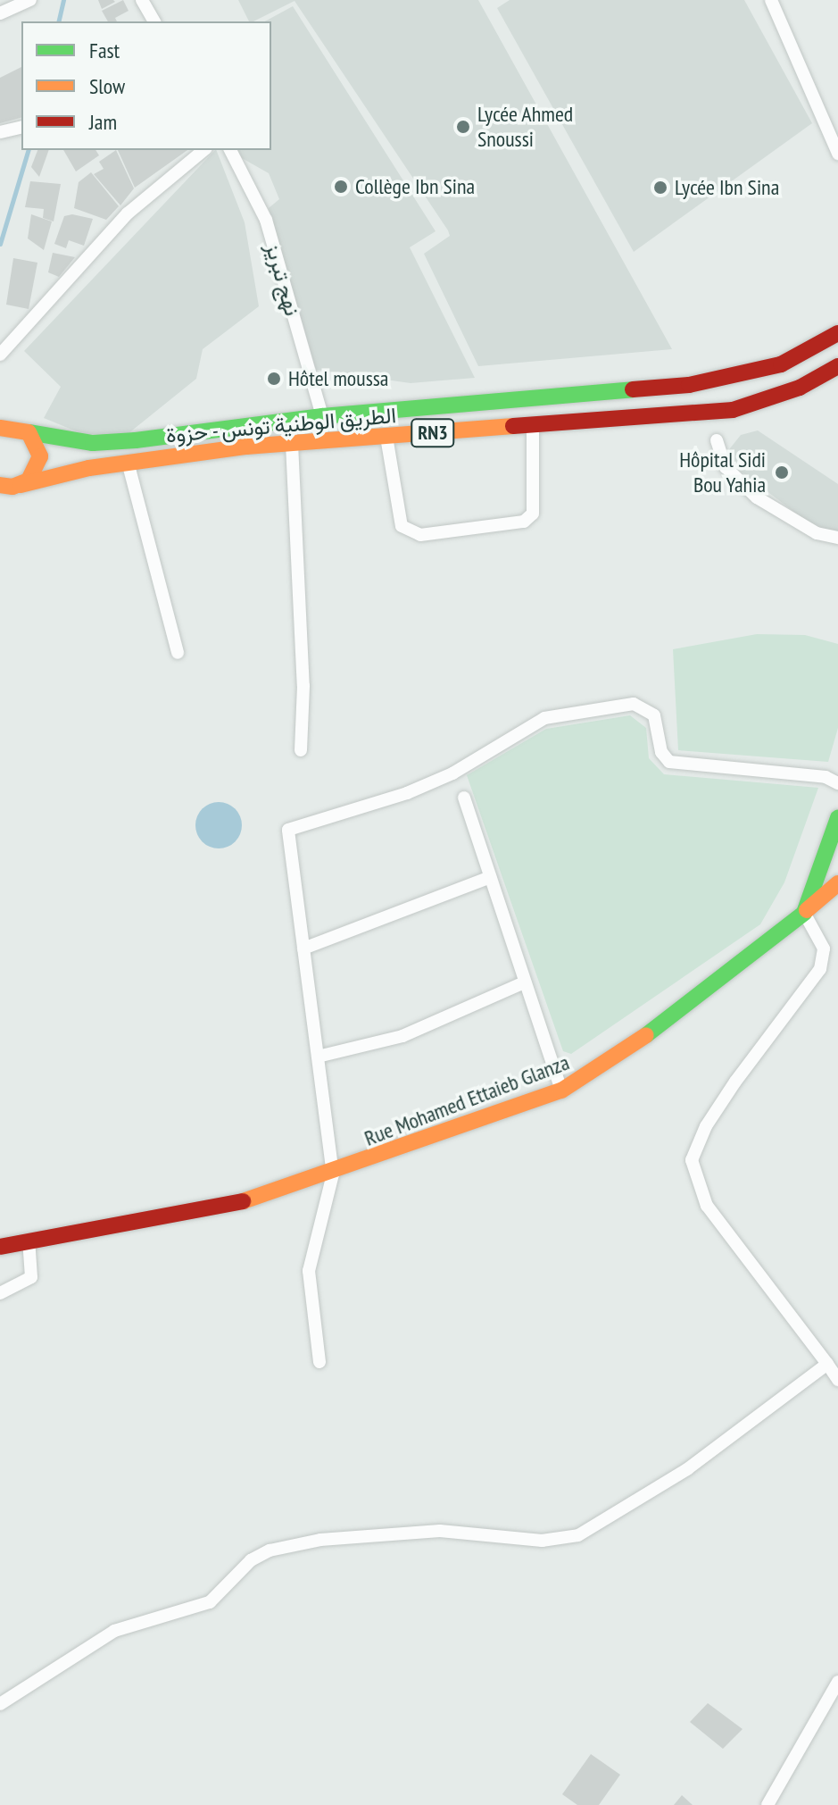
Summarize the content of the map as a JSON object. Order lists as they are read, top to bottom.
{
  "streets": {
    "main road": ["الطريق الوطنية تونس - حزوة", "RN3", "Rue Mohamed Ettaieb Glanza"],
    "street": ["نهج تبريز"]
  },
  "crossings": [
    ["نهج تبريز", "الطريق الوطنية تونس - حزوة"],
    ["الطريق الوطنية تونس - حزوة", "RN3"]
  ],
  "places": [
    "Lycée Ahmed Snoussi",
    "Collège Ibn Sina",
    "Lycée Ibn Sina",
    "Hôtel moussa",
    "Hôpital Sidi Bou Yahia"
  ],
  "legend": ["Fast", "Slow", "Jam"]
}
